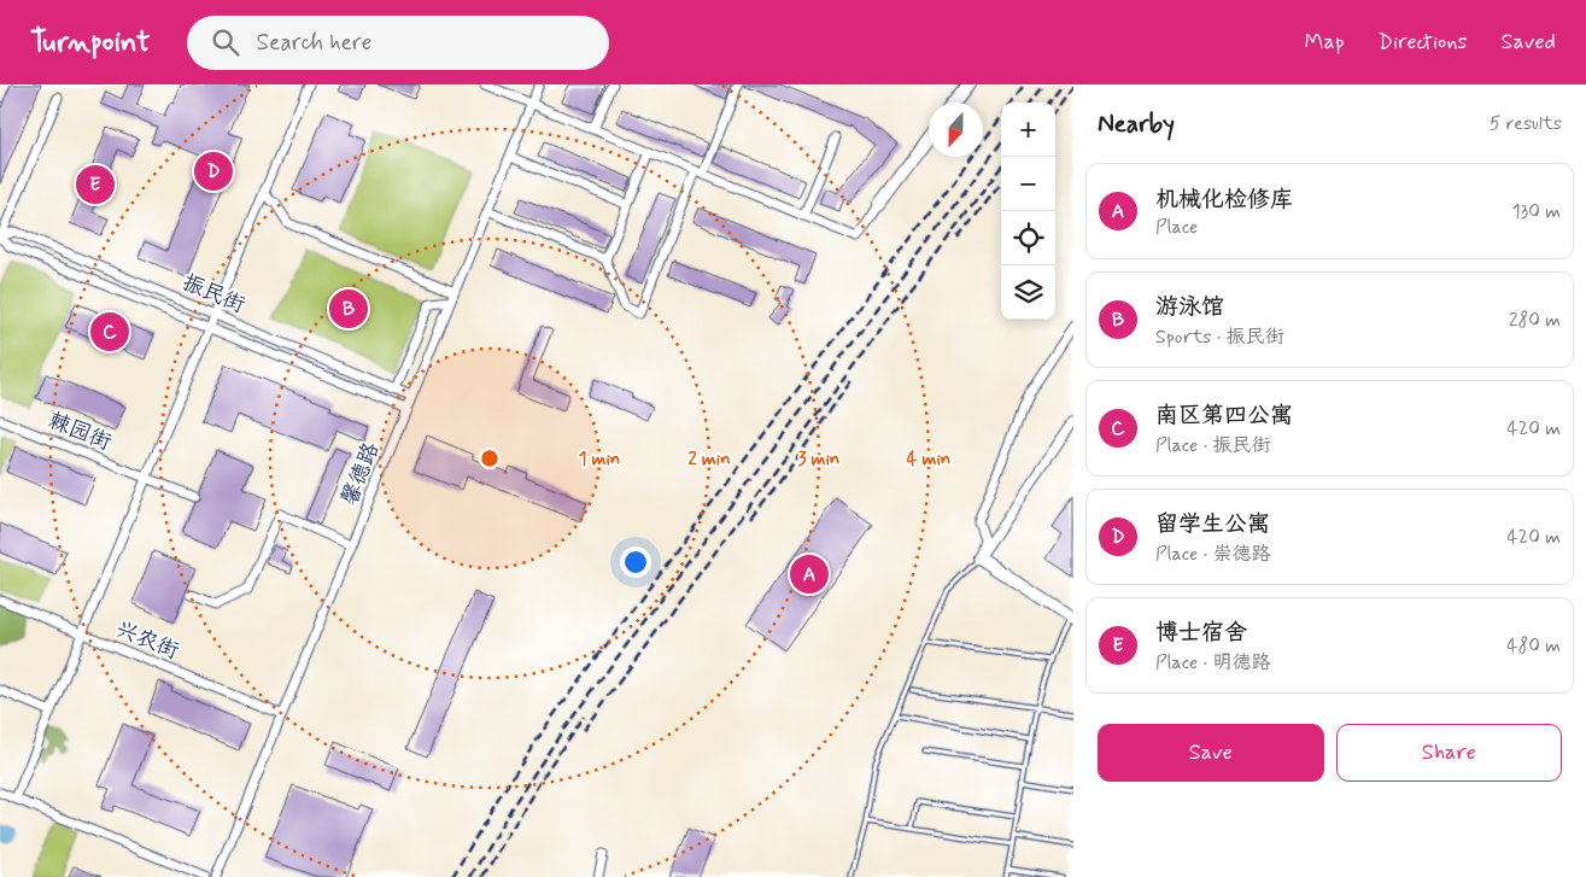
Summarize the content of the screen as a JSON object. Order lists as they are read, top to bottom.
{
  "streets": {
    "street": [
      "振民街",
      "棘园街",
      "馨德路",
      "兴农街"
    ]
  },
  "crossings": [
    ["振民街", "馨德路"],
    ["馨德路", "兴农街"]
  ],
  "north": "bottom",
  "page": {
    "header": "Turnpoint",
    "search": "Search here",
    "nav": ["Map", "Directions", "Saved"],
    "heading": ["Nearby", "5 results"],
    "map_buttons": ["+", "−"],
    "pins": [
      "D",
      "E",
      "B",
      "C",
      "A"
    ],
    "list": [
      {
        "mark": "A",
        "name": "机械化检修库",
        "note": "Place",
        "value": "130 m"
      },
      {
        "mark": "B",
        "name": "游泳馆",
        "note": "Sports · 振民街",
        "value": "280 m"
      },
      {
        "mark": "C",
        "name": "南区第四公寓",
        "note": "Place · 振民街",
        "value": "420 m"
      },
      {
        "mark": "D",
        "name": "留学生公寓",
        "note": "Place · 崇德路",
        "value": "420 m"
      },
      {
        "mark": "E",
        "name": "博士宿舍",
        "note": "Place · 明德路",
        "value": "480 m"
      }
    ],
    "buttons": ["Save", "Share"]
  },
  "rings": [
    "1 min",
    "2 min",
    "3 min",
    "4 min"
  ]
}
